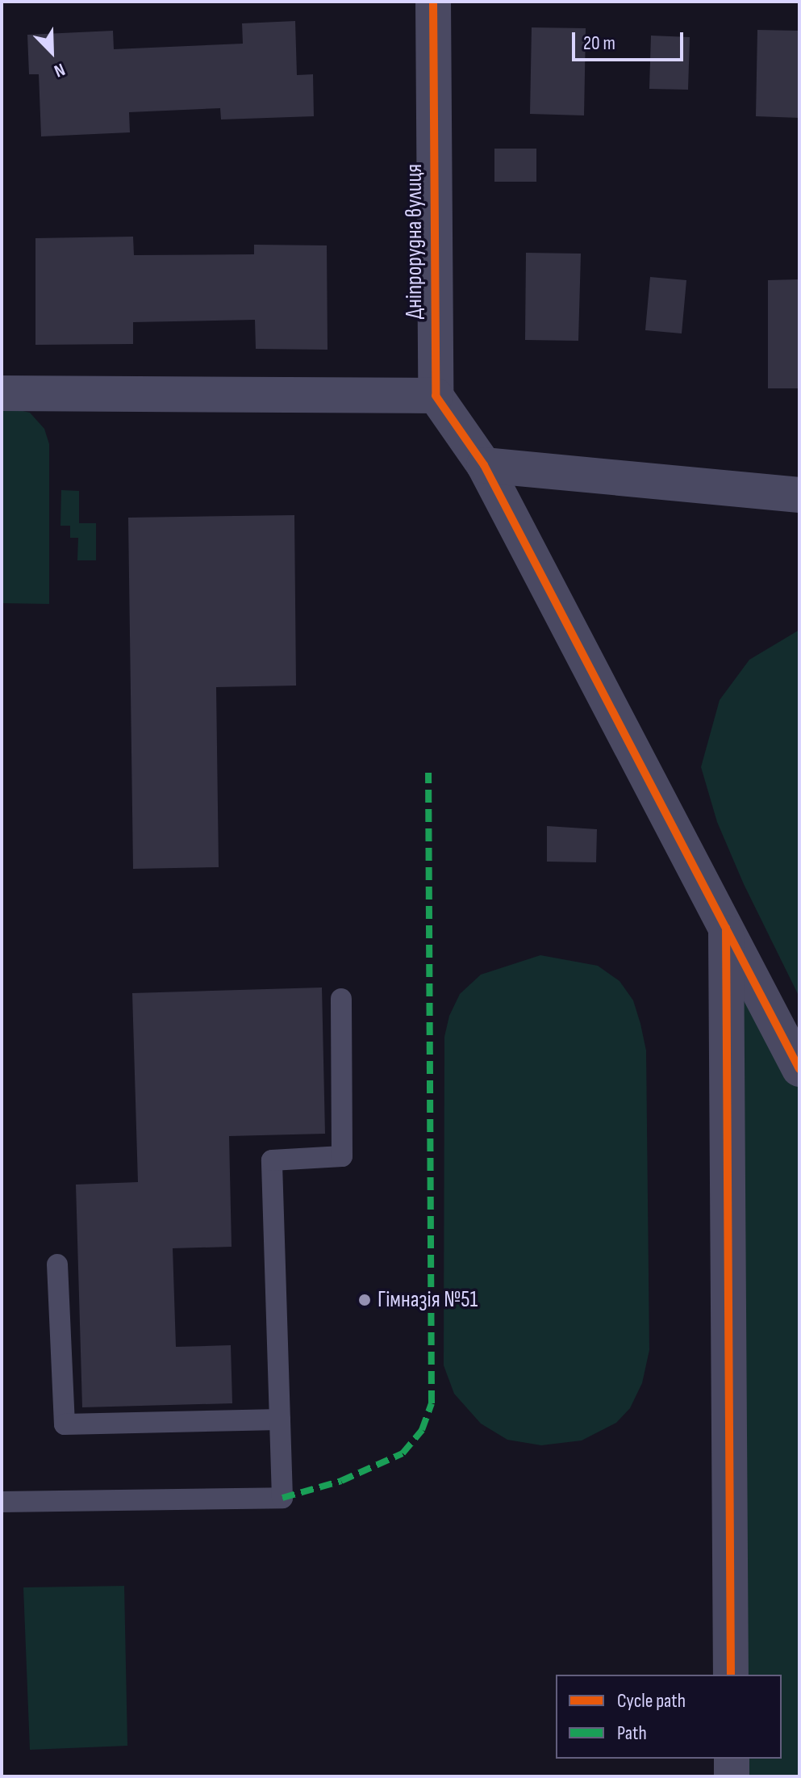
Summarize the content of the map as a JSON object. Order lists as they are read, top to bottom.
{
  "streets": {
    "street": ["Дніпрорудна вулиця"]
  },
  "places": ["Гімназія №51"],
  "legend": ["Cycle path", "Path"],
  "scale_bar": "20 m",
  "north": "bottom right"
}
